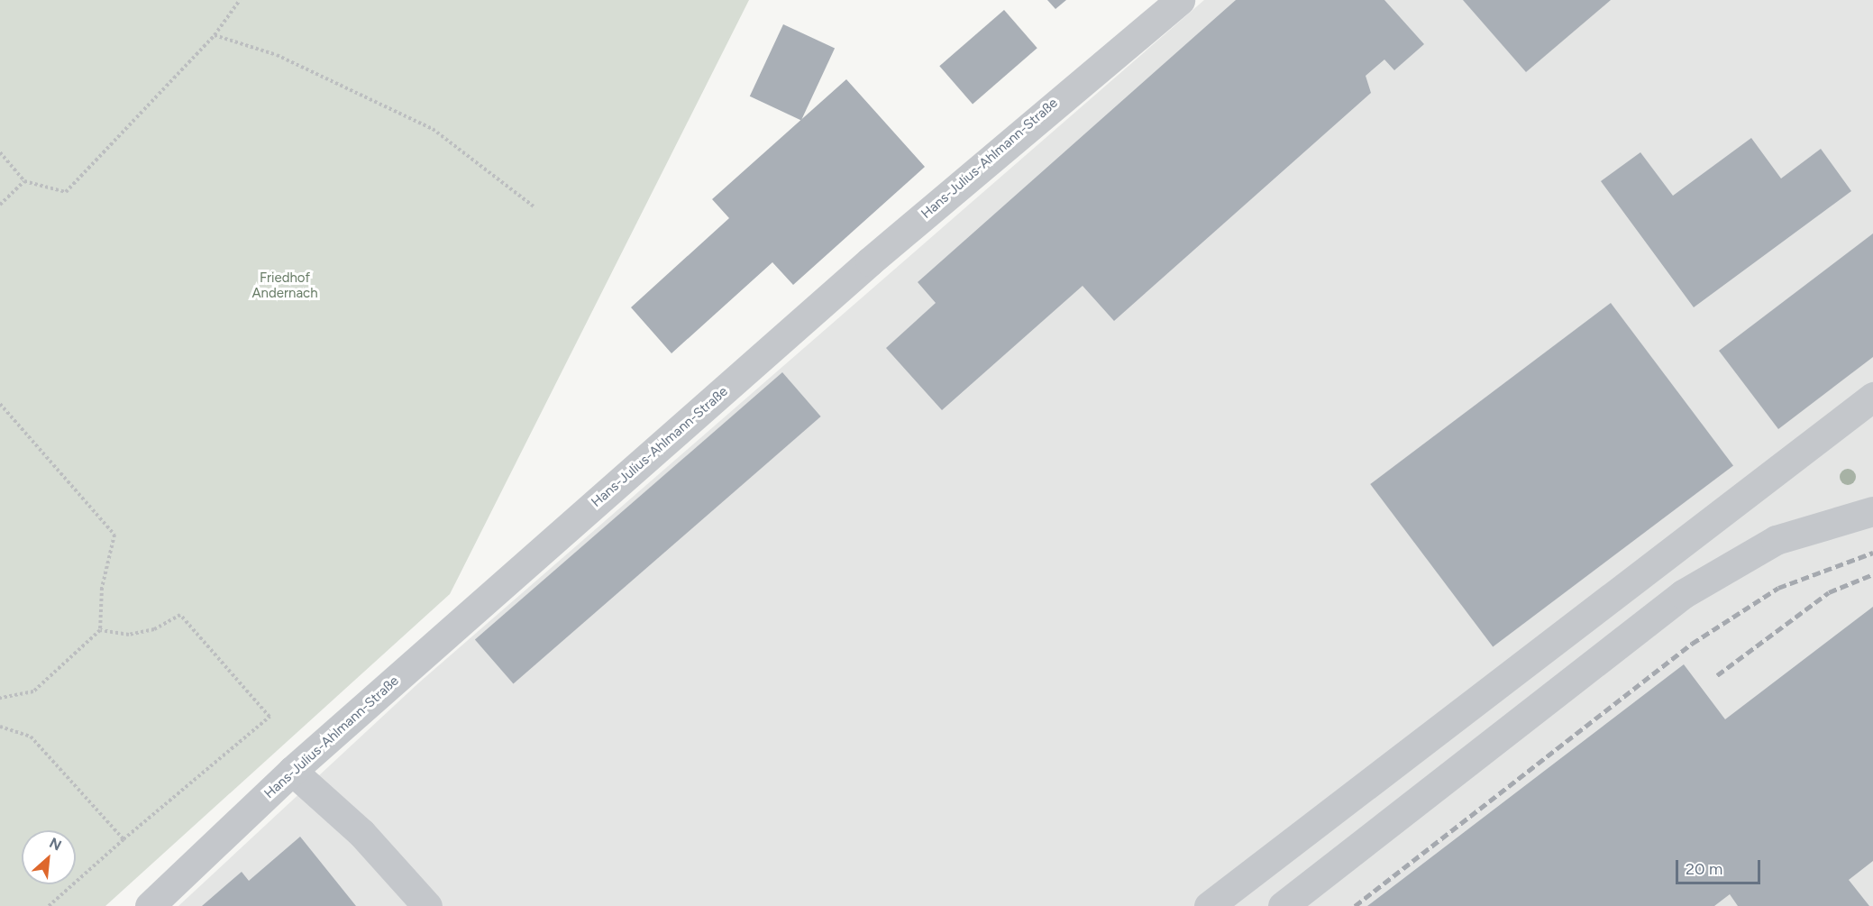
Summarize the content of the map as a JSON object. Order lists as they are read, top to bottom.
{
  "streets": {
    "street": ["Hans-Julius-Ahlmann-Straße"]
  },
  "parks": ["Friedhof Andernach"],
  "scale_bar": "20 m",
  "north": "top right"
}
